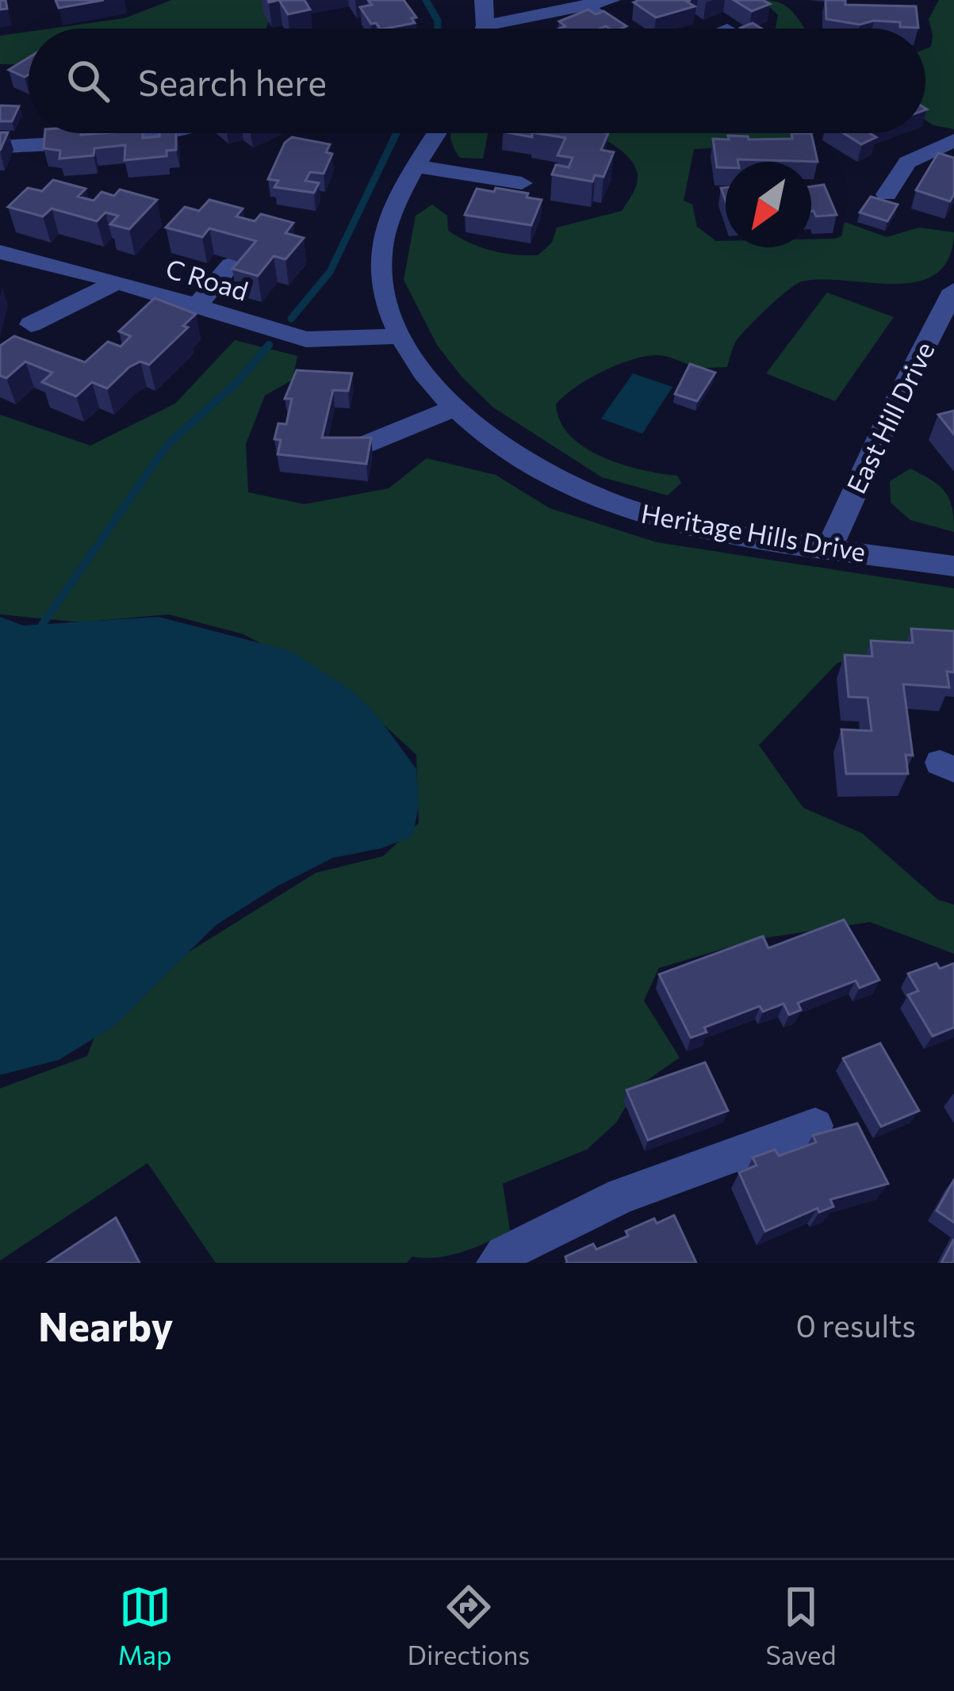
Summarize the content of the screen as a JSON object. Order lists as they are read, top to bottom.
{
  "streets": {
    "street": ["C Road", "East Hill Drive", "Heritage Hills Drive"]
  },
  "crossings": [
    ["C Road", "Heritage Hills Drive"],
    ["East Hill Drive", "Heritage Hills Drive"]
  ],
  "north": "bottom left",
  "page": {
    "search": "Search here",
    "heading": ["Nearby", "0 results"],
    "nav": ["Map", "Directions", "Saved"]
  }
}
